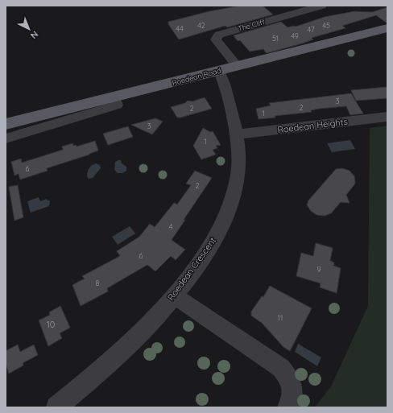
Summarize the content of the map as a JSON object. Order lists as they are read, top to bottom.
{
  "streets": {
    "main road": ["Roedean Road"],
    "street": ["The Cliff", "Roedean Heights", "Roedean Crescent"]
  },
  "crossings": [
    ["The Cliff", "Roedean Road"],
    ["Roedean Road", "Roedean Crescent"],
    ["Roedean Heights", "Roedean Crescent"]
  ],
  "house_numbers": [
    "42",
    "45",
    "44",
    "47",
    "49",
    "51",
    "3",
    "2",
    "2",
    "1",
    "3",
    "1",
    "6",
    "2",
    "4",
    "6",
    "9",
    "8",
    "11",
    "10"
  ],
  "north": "bottom right"
}
